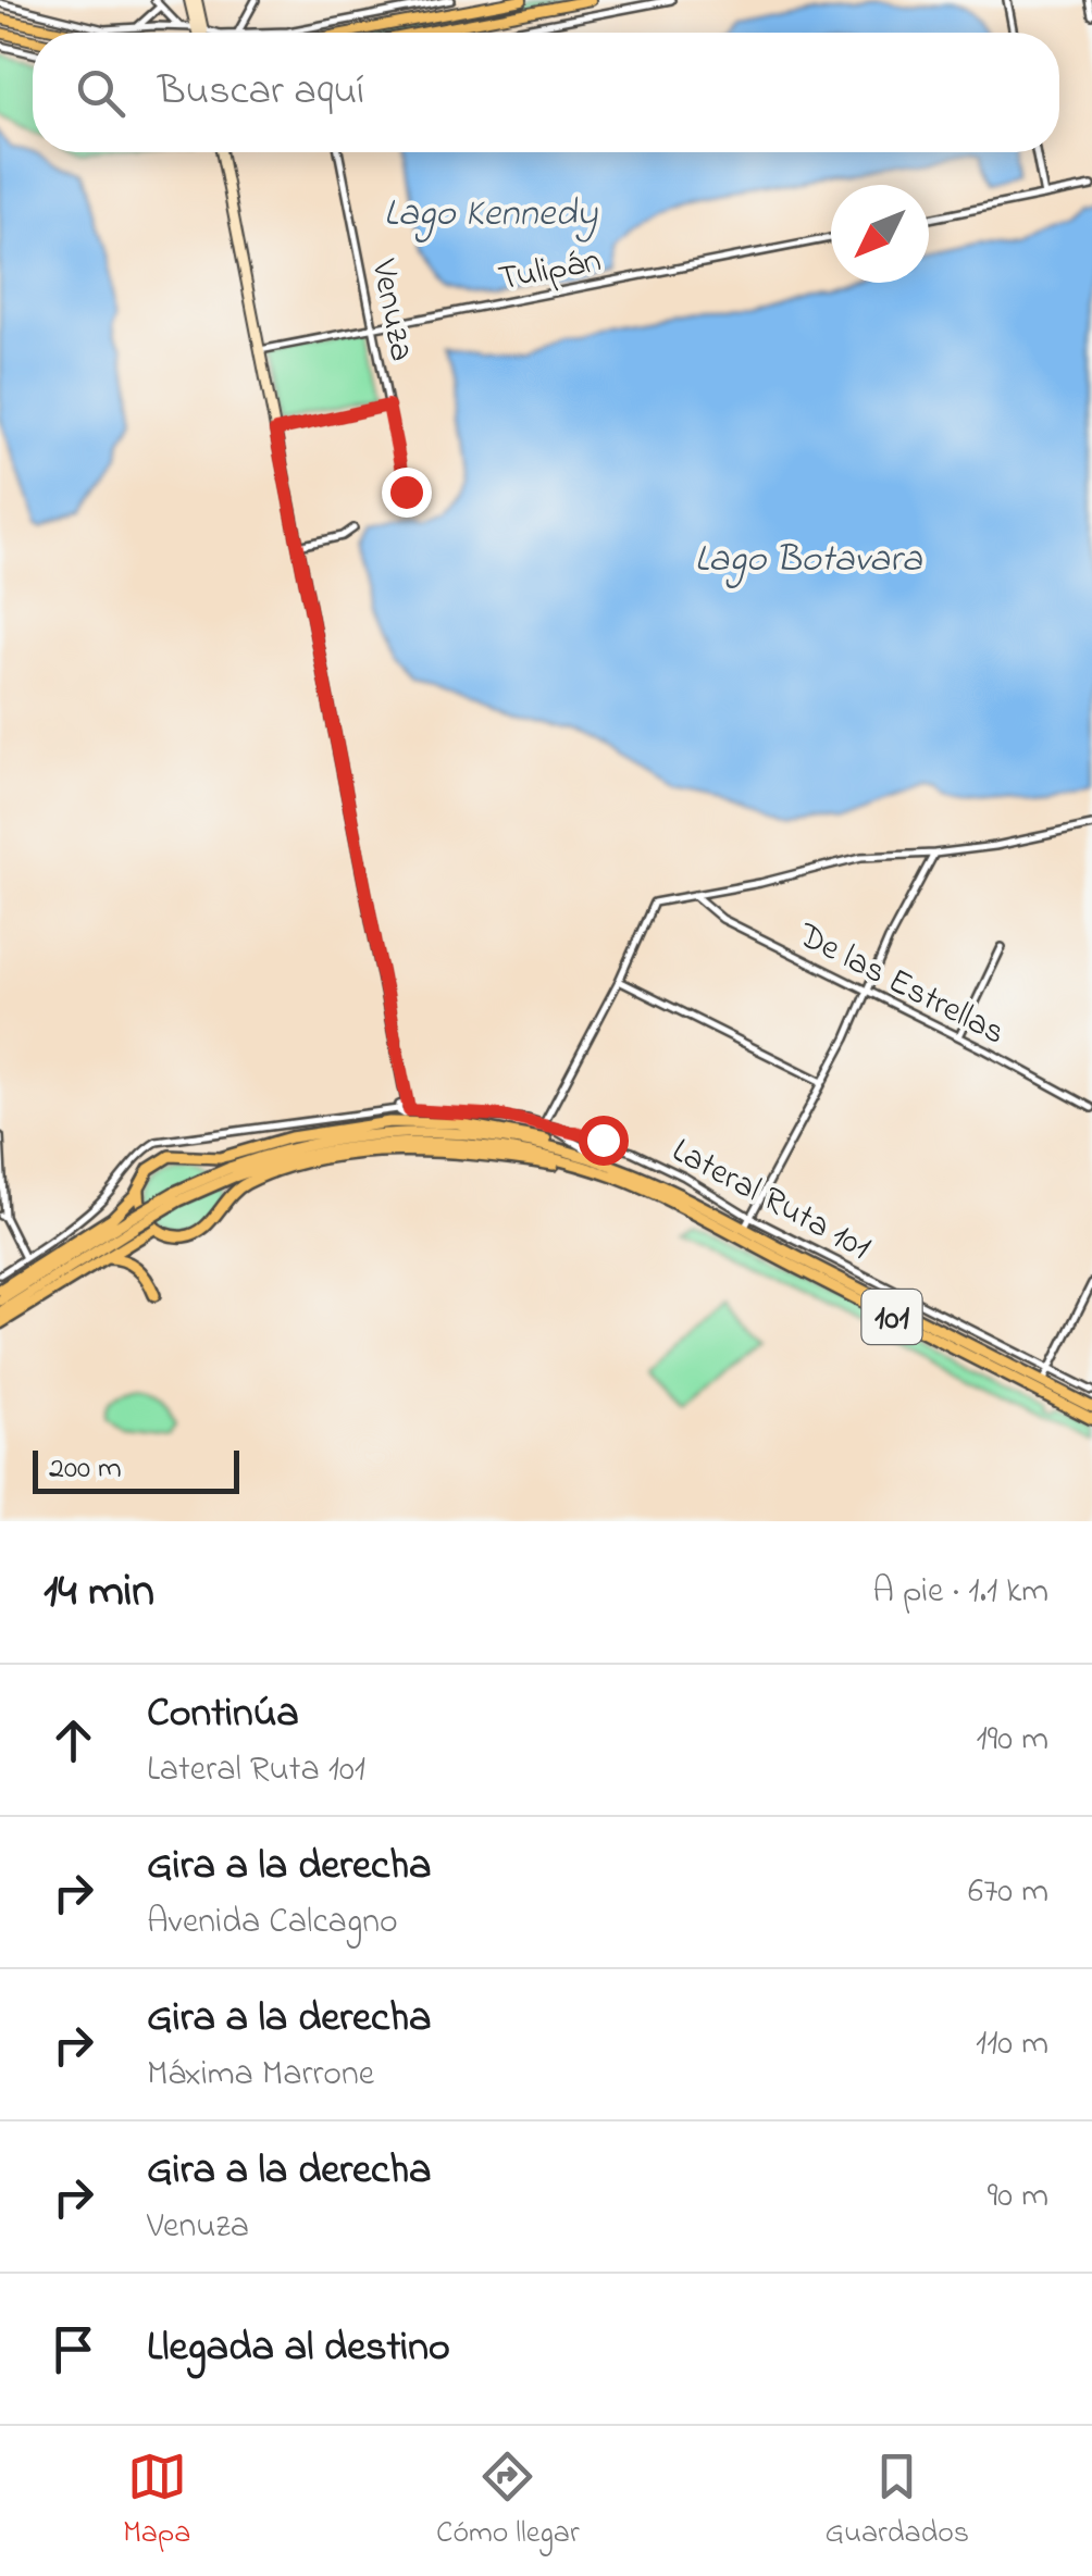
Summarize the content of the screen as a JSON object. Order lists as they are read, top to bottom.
{
  "streets": {
    "highway": ["101"],
    "street": [
      "Tulipán",
      "Venuza",
      "De las Estrellas",
      "Lateral Ruta 101"
    ]
  },
  "crossings": [
    ["Tulipán", "Venuza"]
  ],
  "water": ["Lago Kennedy", "Lago Botavara"],
  "scale_bar": "200 m",
  "north": "bottom left",
  "page": {
    "search": "Buscar aquí",
    "scale": "200 m",
    "heading": ["14 min", "A pie · 1.1 km"],
    "list": [
      ["Continúa", "Lateral Ruta 101", "190 m"],
      ["Gira a la derecha", "Avenida Calcagno", "670 m"],
      ["Gira a la derecha", "Máxima Marrone", "110 m"],
      ["Gira a la derecha", "Venuza", "90 m"],
      "Llegada al destino"
    ],
    "nav": ["Mapa", "Cómo llegar", "Guardados"]
  }
}
